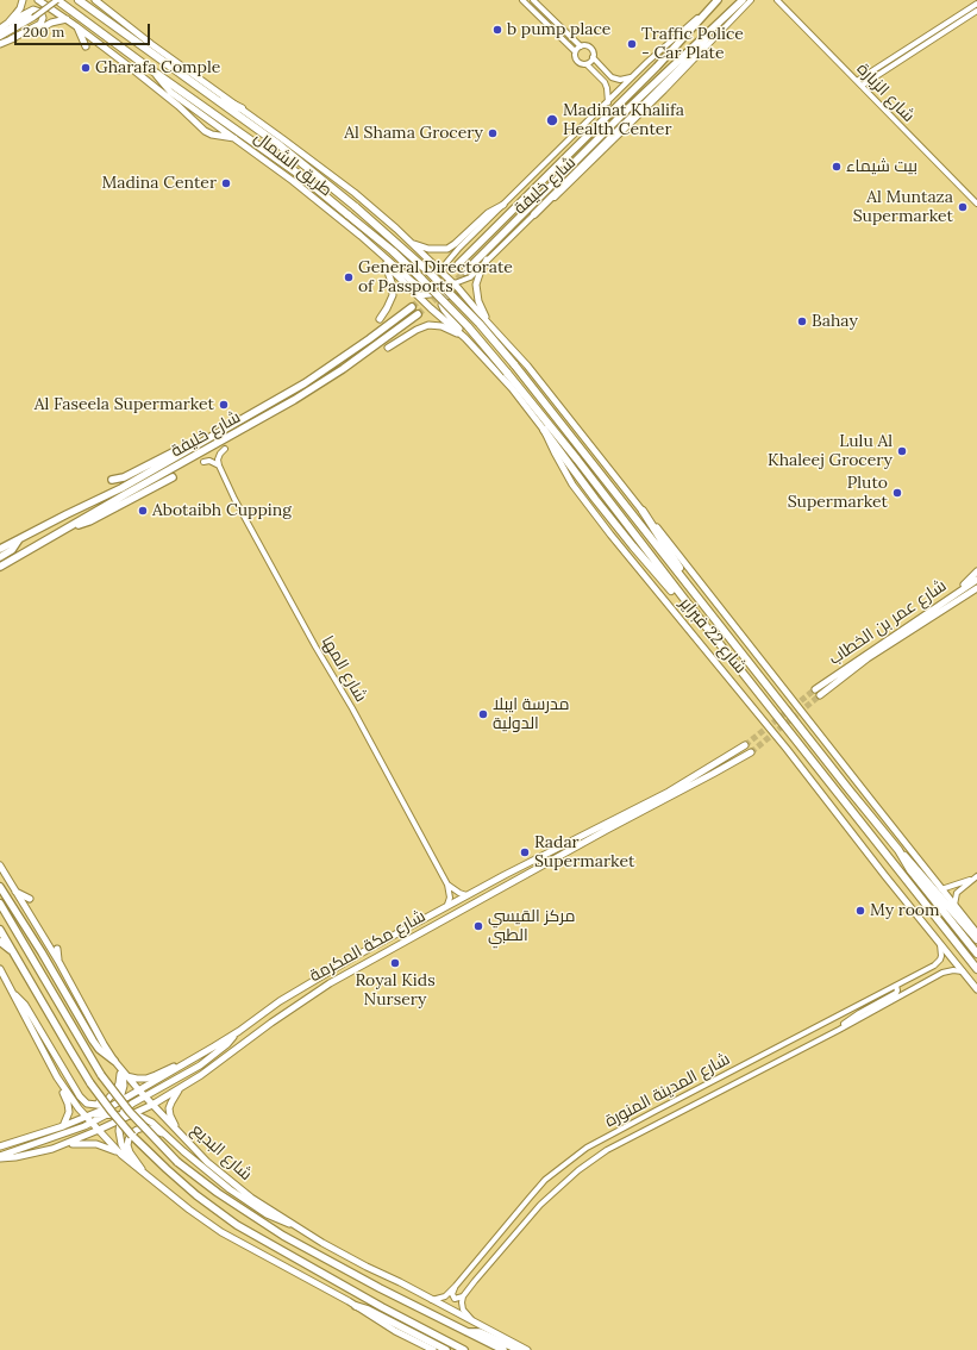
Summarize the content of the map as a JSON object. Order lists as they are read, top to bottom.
{
  "streets": {
    "highway": ["طريق الشمال", "شارع 22 فبراير"],
    "main road": [
      "شارع خليفة",
      "شارع عمر بن الخطاب",
      "شارع مكة المكرمة",
      "شارع البديع"
    ],
    "street": ["شارع الزبارة", "شارع المها", "شارع المدينة المنورة"]
  },
  "crossings": [
    ["طريق الشمال", "شارع خليفة"],
    ["طريق الشمال", "شارع 22 فبراير"],
    ["شارع خليفة", "شارع 22 فبراير"],
    ["شارع 22 فبراير", "شارع المدينة المنورة"],
    ["شارع المها", "شارع مكة المكرمة"],
    ["شارع مكة المكرمة", "شارع البديع"],
    ["شارع المدينة المنورة", "شارع البديع"]
  ],
  "places": [
    "b pump place",
    "Traffic Police - Car Plate",
    "Gharafa Comple",
    "Madinat Khalifa Health Center",
    "Al Shama Grocery",
    "بيت شيماء",
    "Madina Center",
    "Al Muntaza Supermarket",
    "General Directorate of Passports",
    "Bahay",
    "Al Faseela Supermarket",
    "Lulu Al Khaleej Grocery",
    "Pluto Supermarket",
    "Abotaibh Cupping",
    "مدرسة ايبلا الدولية",
    "Radar Supermarket",
    "My room",
    "مركز القيسي الطبي",
    "Royal Kids Nursery"
  ],
  "scale_bar": "200 m"
}
